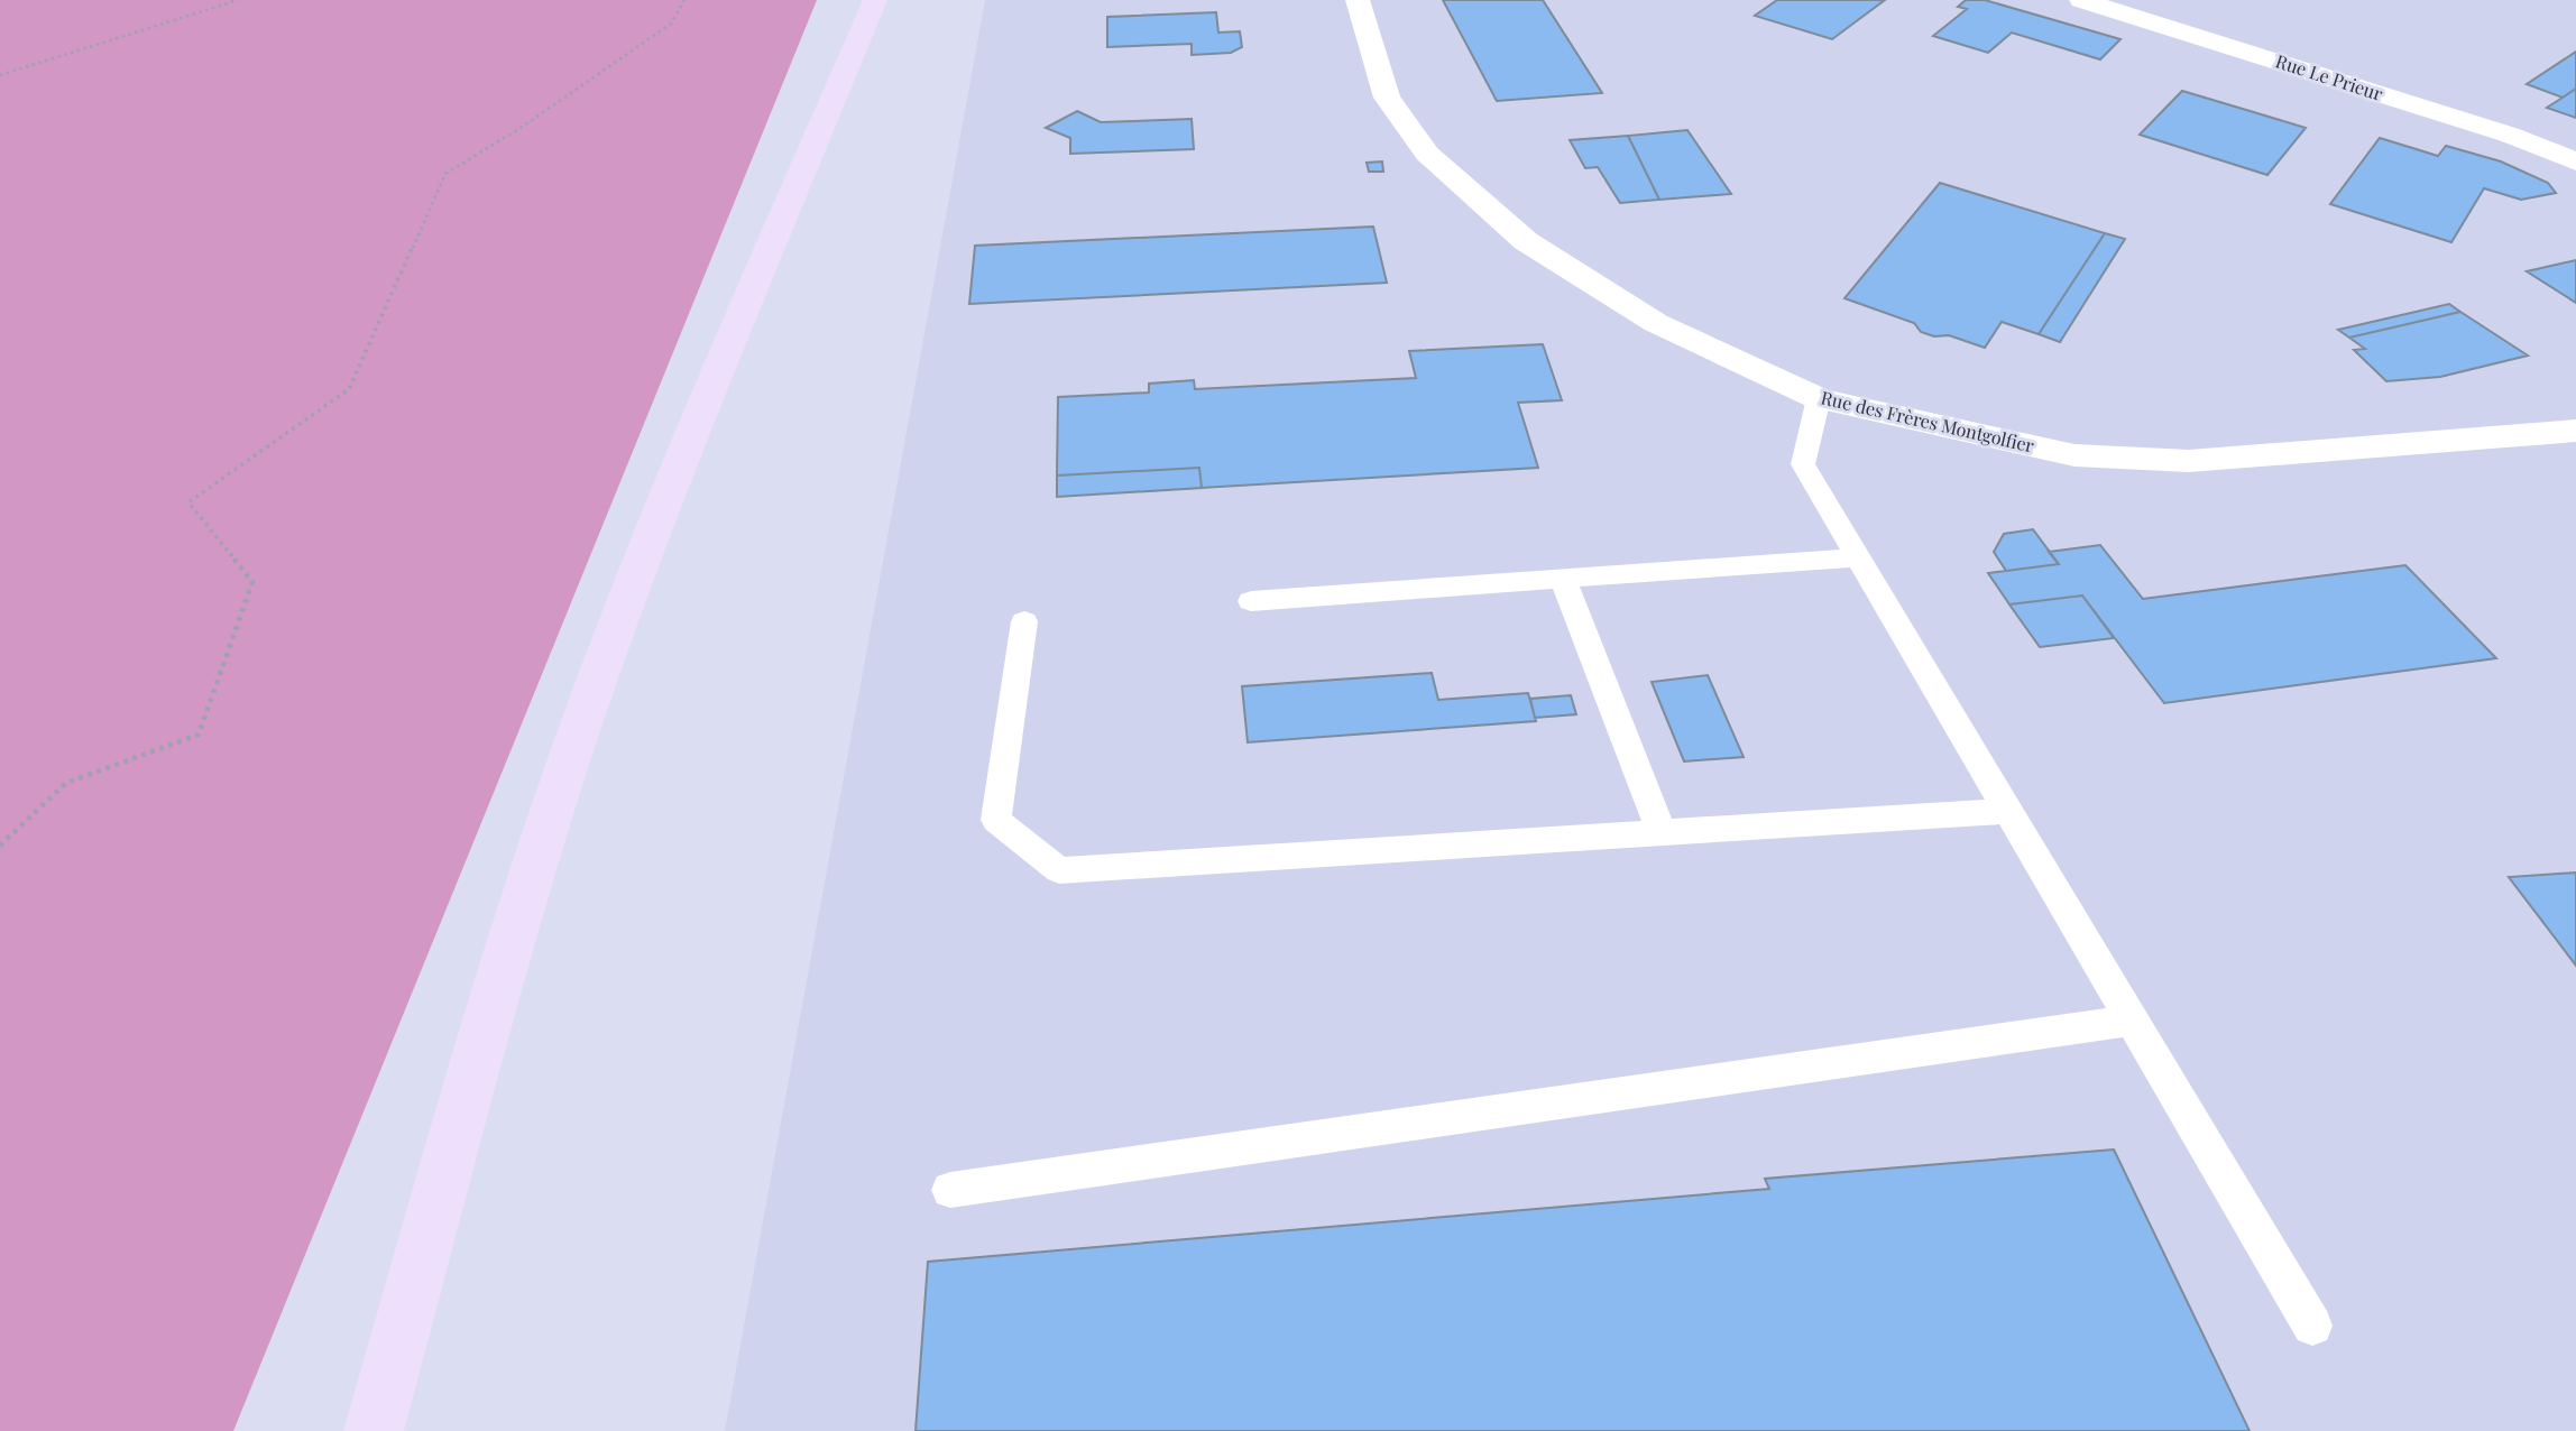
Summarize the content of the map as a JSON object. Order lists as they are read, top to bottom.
{
  "streets": {
    "street": ["Rue Le Prieur", "Rue des Frères Montgolfier"]
  }
}
